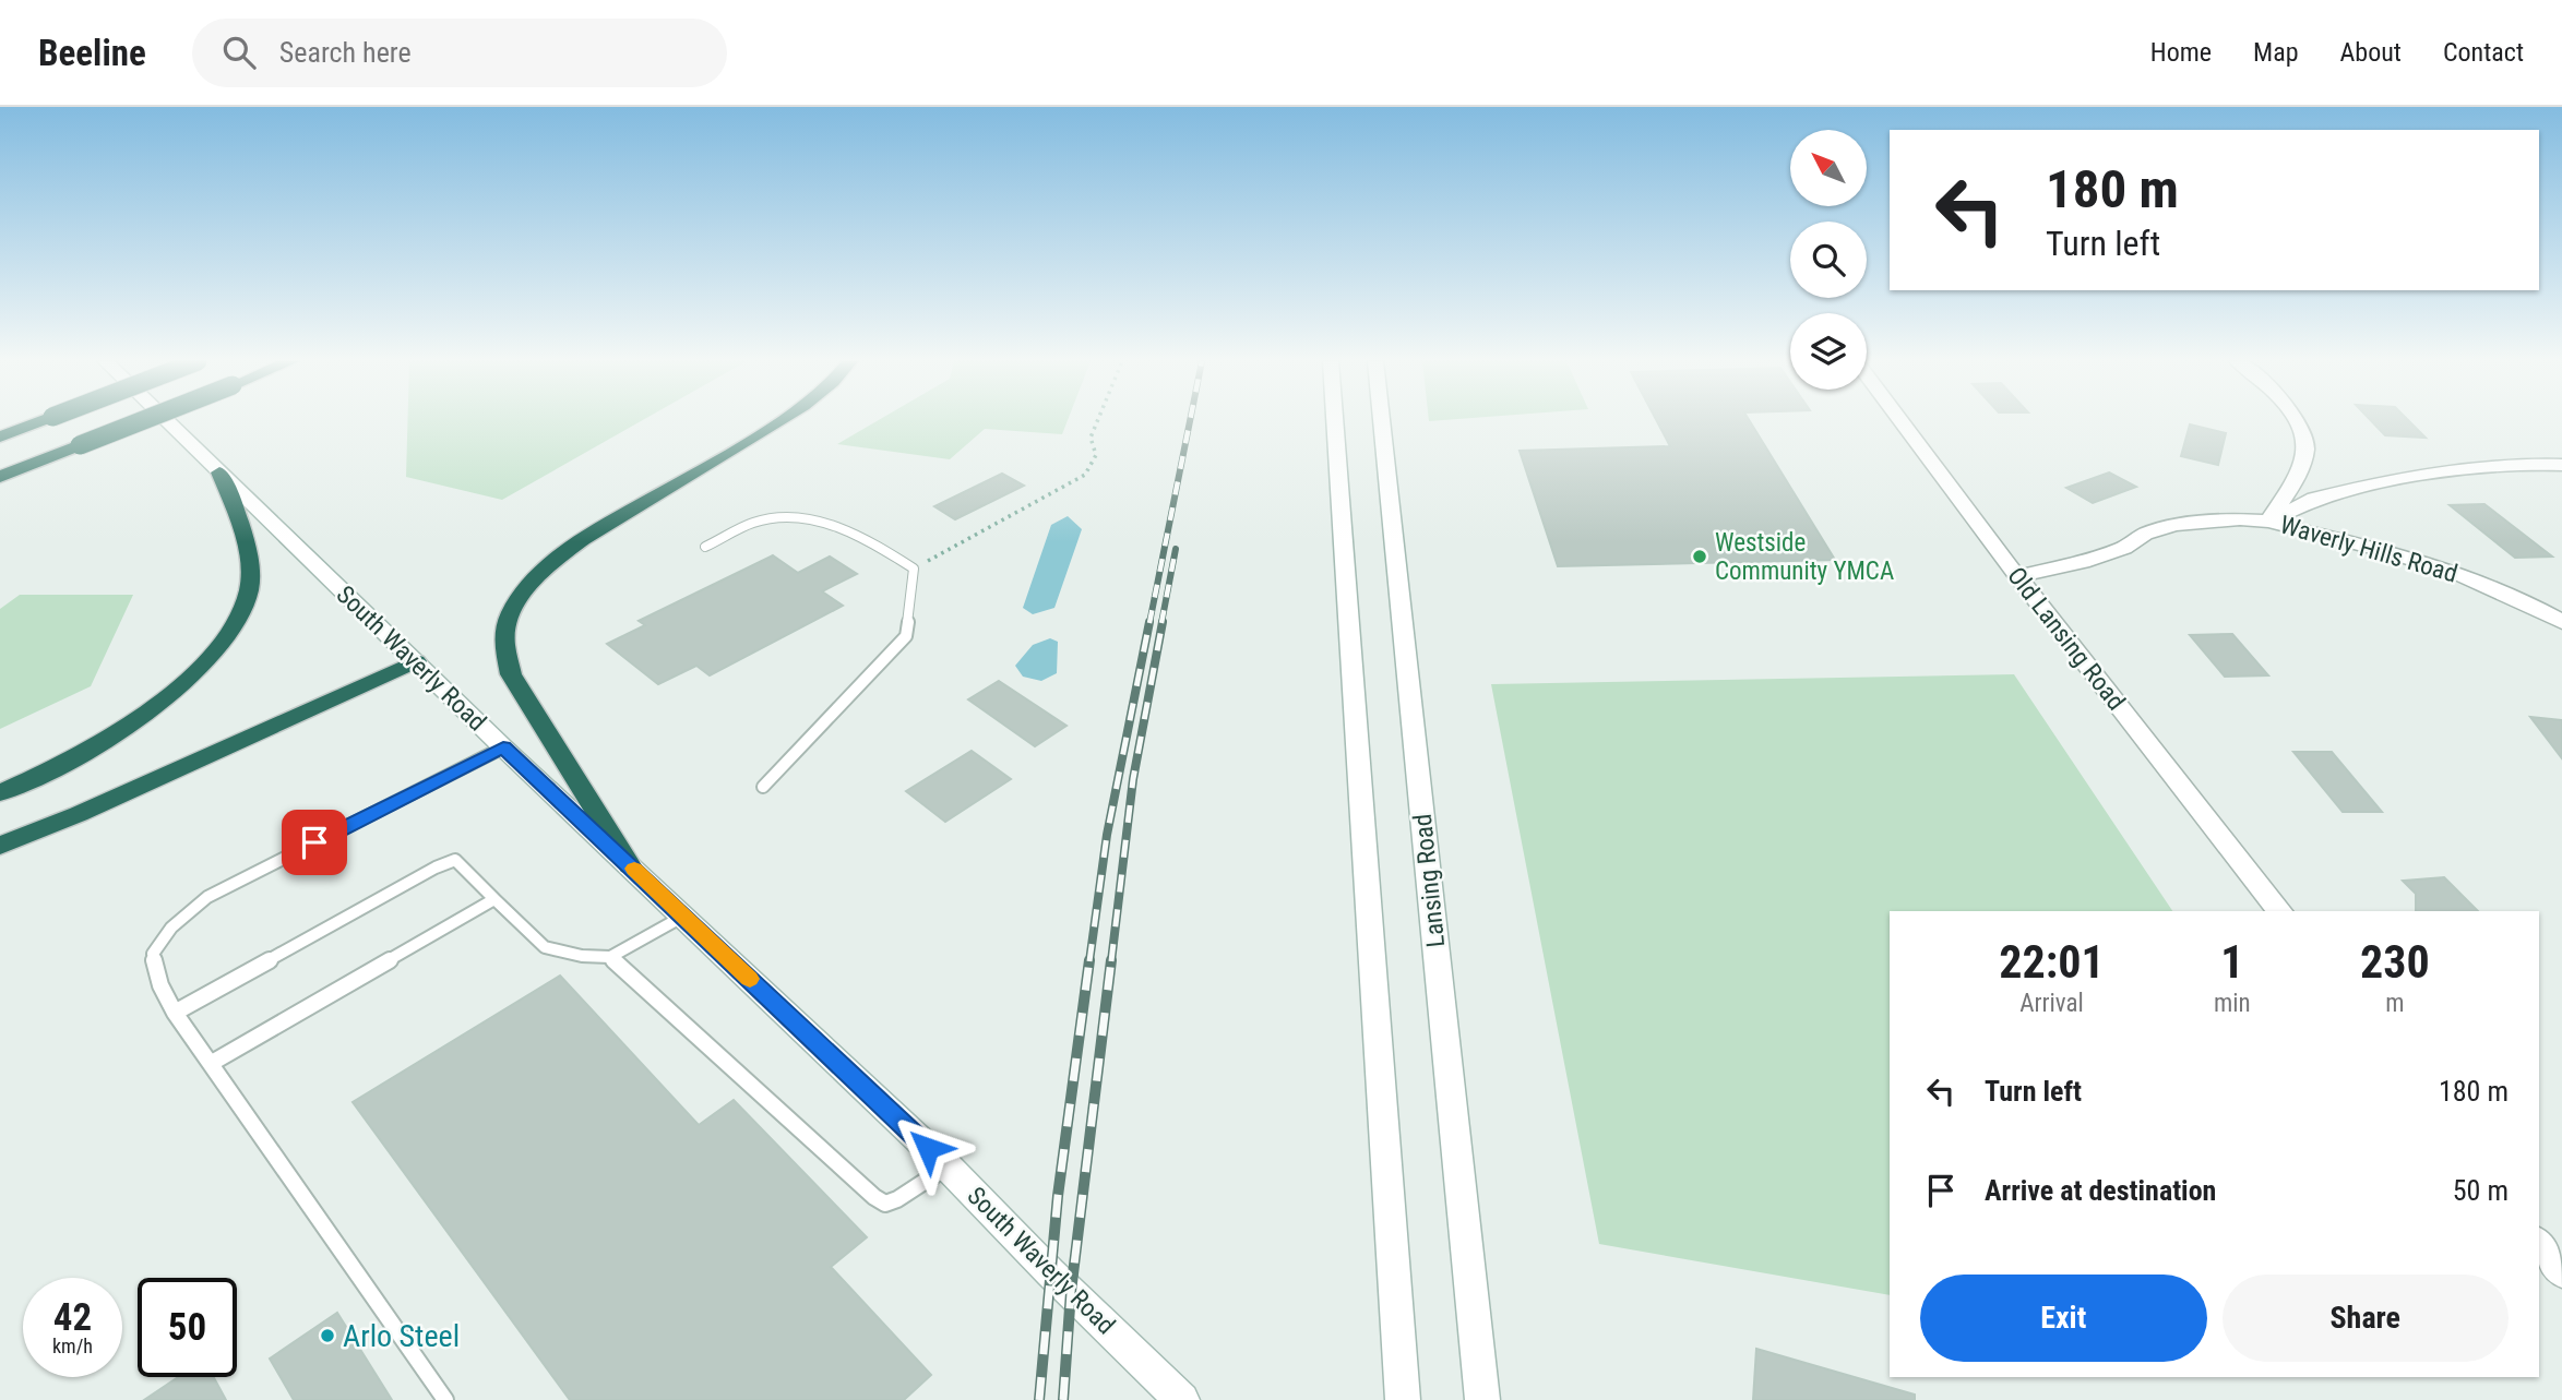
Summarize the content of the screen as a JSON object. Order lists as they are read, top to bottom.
{
  "streets": {
    "main road": [
      "Waverly Hills Road",
      "Old Lansing Road",
      "South Waverly Road",
      "Lansing Road"
    ]
  },
  "places": ["Westside Community YMCA", "Arlo Steel"],
  "north": "top left",
  "page": {
    "header": "Beeline",
    "search": "Search here",
    "nav": [
      "Home",
      "Map",
      "About",
      "Contact"
    ],
    "turn": ["180 m", "Turn left"],
    "eta": [
      "22:01",
      "Arrival",
      "1",
      "min",
      "230",
      "m"
    ],
    "list": [
      {
        "name": "Turn left",
        "value": "180 m"
      },
      {
        "name": "Arrive at destination",
        "value": "50 m"
      }
    ],
    "buttons": ["Exit", "Share"],
    "speed": "42 km/h",
    "limit": "50"
  }
}
